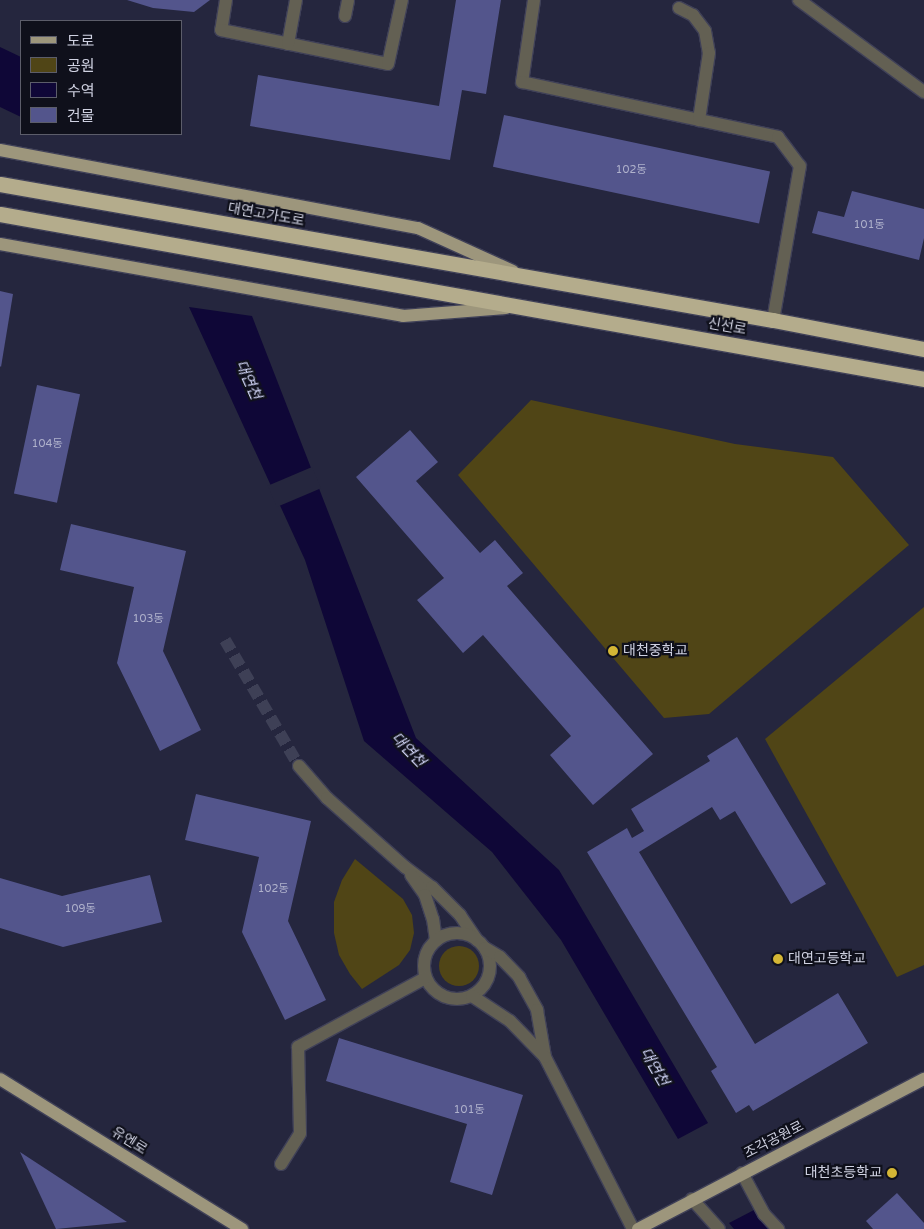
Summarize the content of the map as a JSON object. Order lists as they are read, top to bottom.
{
  "streets": {
    "highway": ["대연고가도로", "신선로"],
    "main road": ["조각공원로", "유엔로"]
  },
  "water": ["대연천"],
  "places": ["대천중학교", "대연고등학교", "대천초등학교"],
  "house_numbers": [
    "102동",
    "101동",
    "104동",
    "103동",
    "102동",
    "109동",
    "101동"
  ],
  "legend": [
    "도로",
    "공원",
    "수역",
    "건물"
  ]
}
